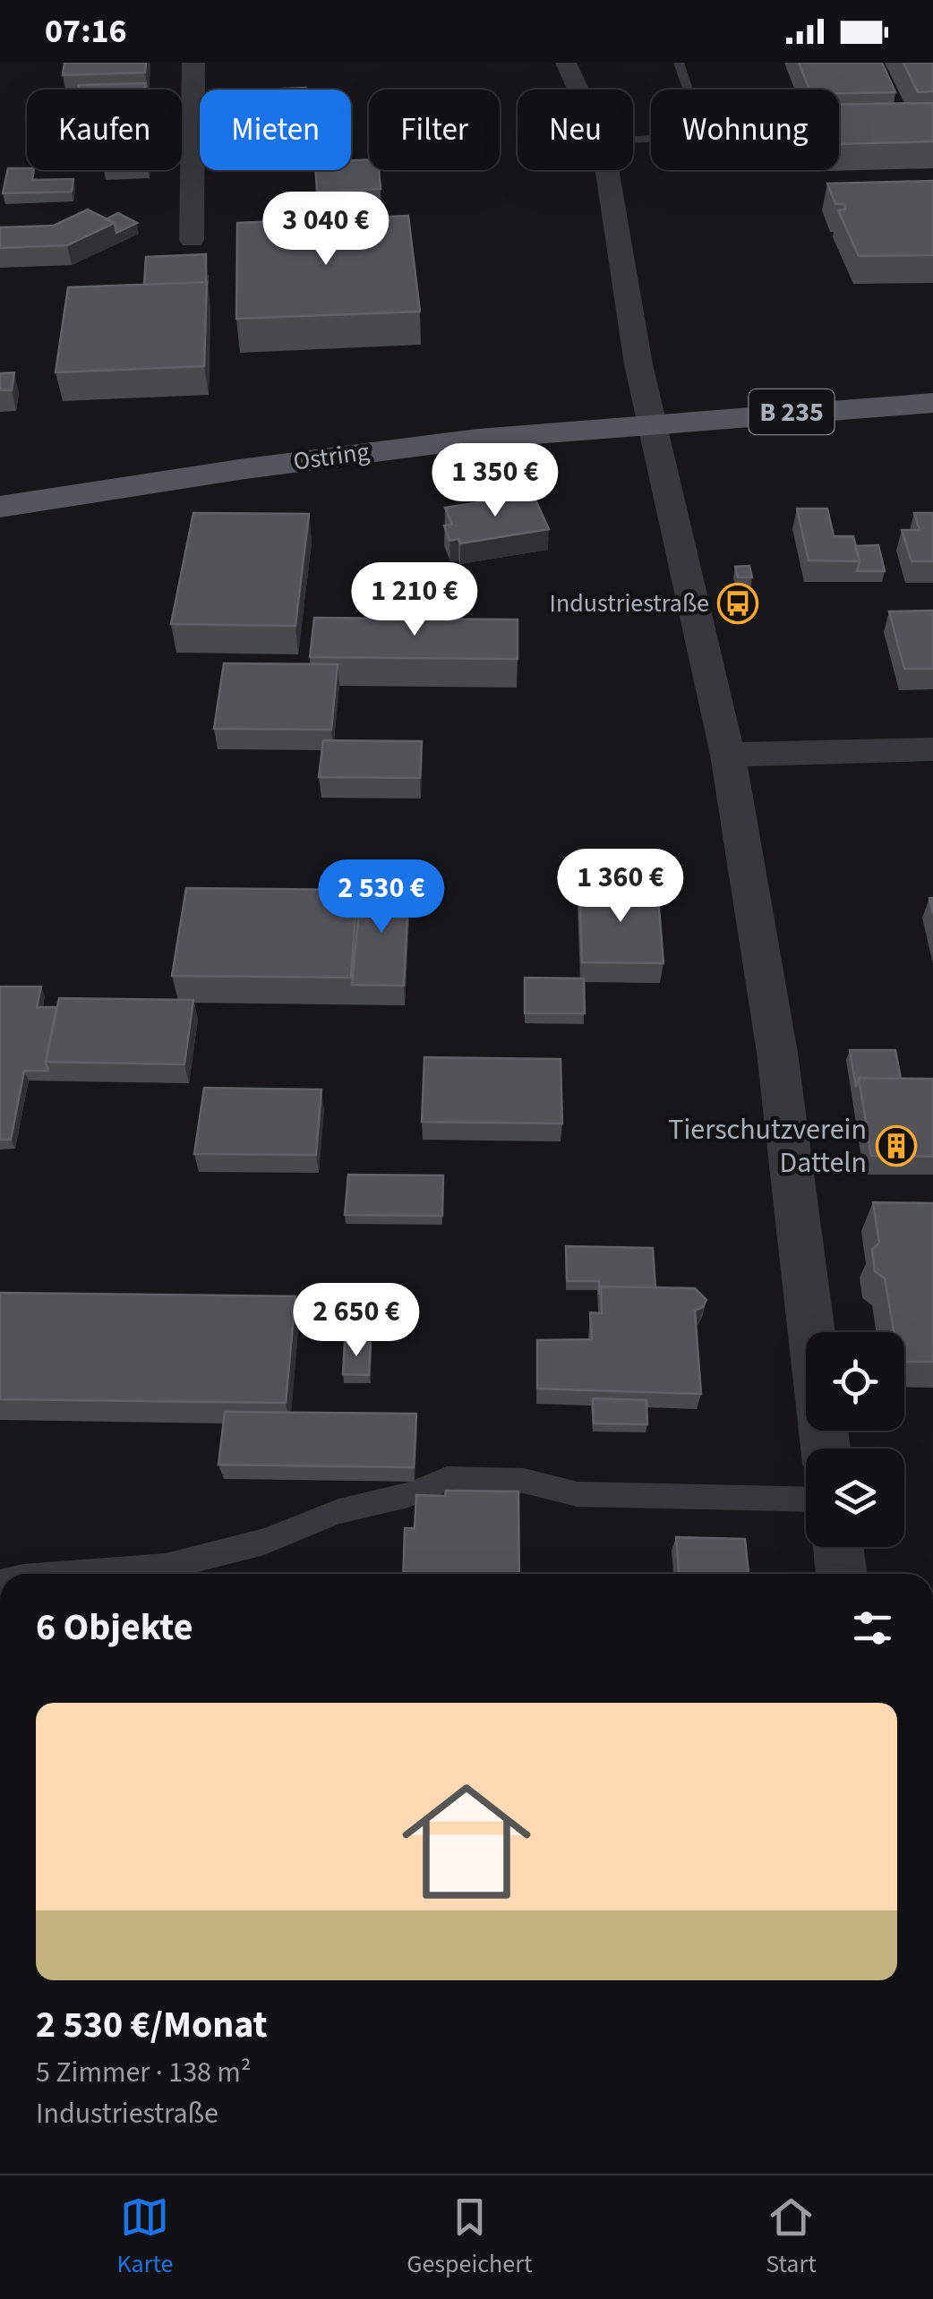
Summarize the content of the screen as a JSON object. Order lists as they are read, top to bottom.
{
  "streets": {
    "main road": ["B 235", "Ostring"]
  },
  "places": {
    "bus stop": ["Industriestraße"],
    "building": ["Tierschutzverein Datteln"]
  },
  "page": {
    "status": "07:16",
    "chip": [
      "Kaufen",
      "Mieten",
      "Filter",
      "Neu",
      "Wohnung"
    ],
    "price": [
      "3 040 €",
      "1 350 €",
      "1 210 €",
      "1 360 €",
      "2 530 €",
      "2 650 €"
    ],
    "heading": "6 Objekte",
    "list": [
      {
        "name": "2 530 €/Monat",
        "note": "5 Zimmer · 138 m² · Industriestraße"
      }
    ],
    "tabs": ["Karte", "Gespeichert", "Start"]
  }
}
